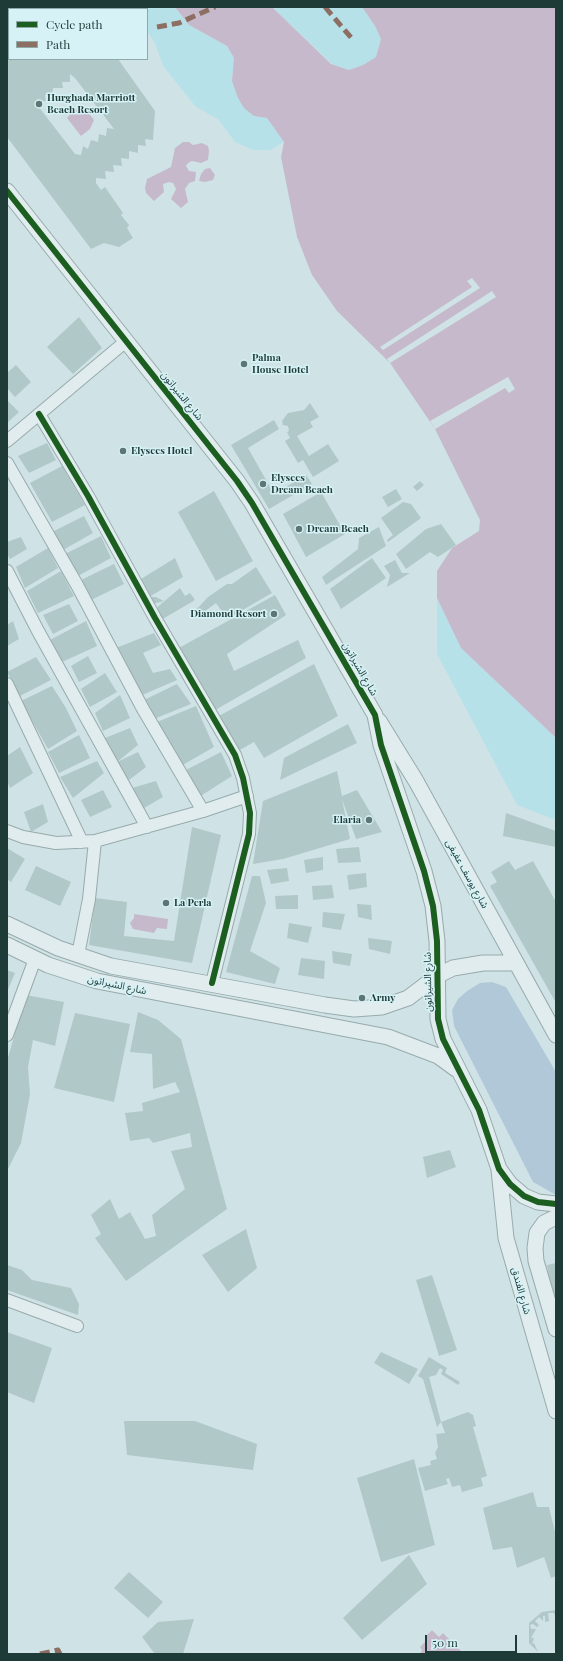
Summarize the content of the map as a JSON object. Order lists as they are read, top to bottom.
{
  "streets": {
    "street": ["شارع الشيراتون", "شارع يوسف عفيفى", "شارع الفندق"]
  },
  "crossings": [
    ["شارع الشيراتون", "شارع يوسف عفيفى"],
    ["شارع الشيراتون", "شارع الفندق"]
  ],
  "places": [
    "Hurghada Marriott Beach Resort",
    "Palma House Hotel",
    "Elysees Hotel",
    "Elysees Dream Beach",
    "Dream Beach",
    "Diamond Resort",
    "Elaria",
    "La Perla",
    "Army"
  ],
  "legend": ["Cycle path", "Path"],
  "scale_bar": "50 m"
}
